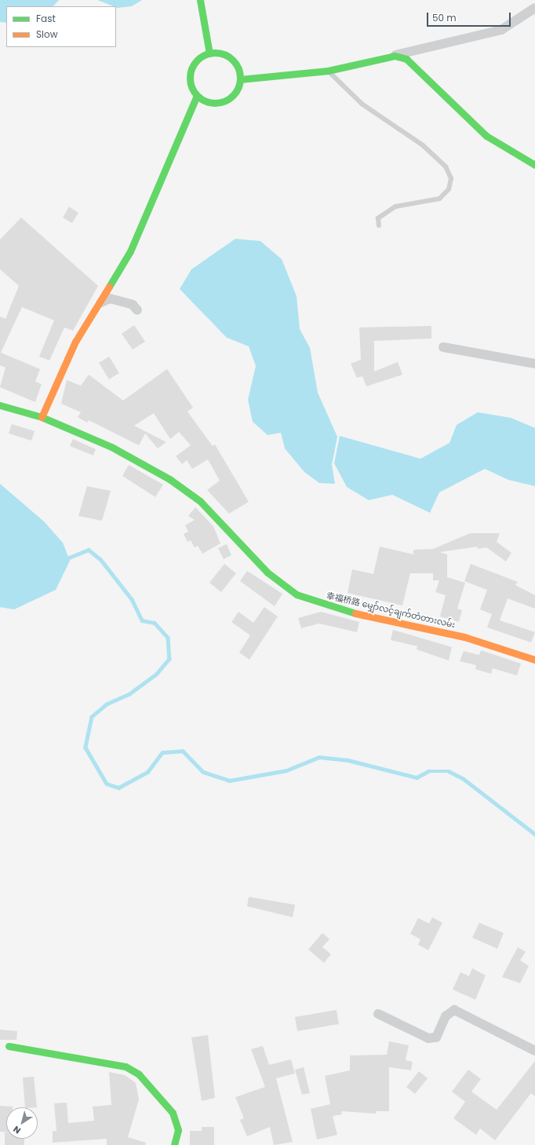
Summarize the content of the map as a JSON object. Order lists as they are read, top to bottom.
{
  "streets": {
    "street": ["幸福桥路 မျှော်လင့်ချက်တံတားလမ်း"]
  },
  "legend": ["Fast", "Slow"],
  "scale_bar": "50 m",
  "north": "bottom left"
}
